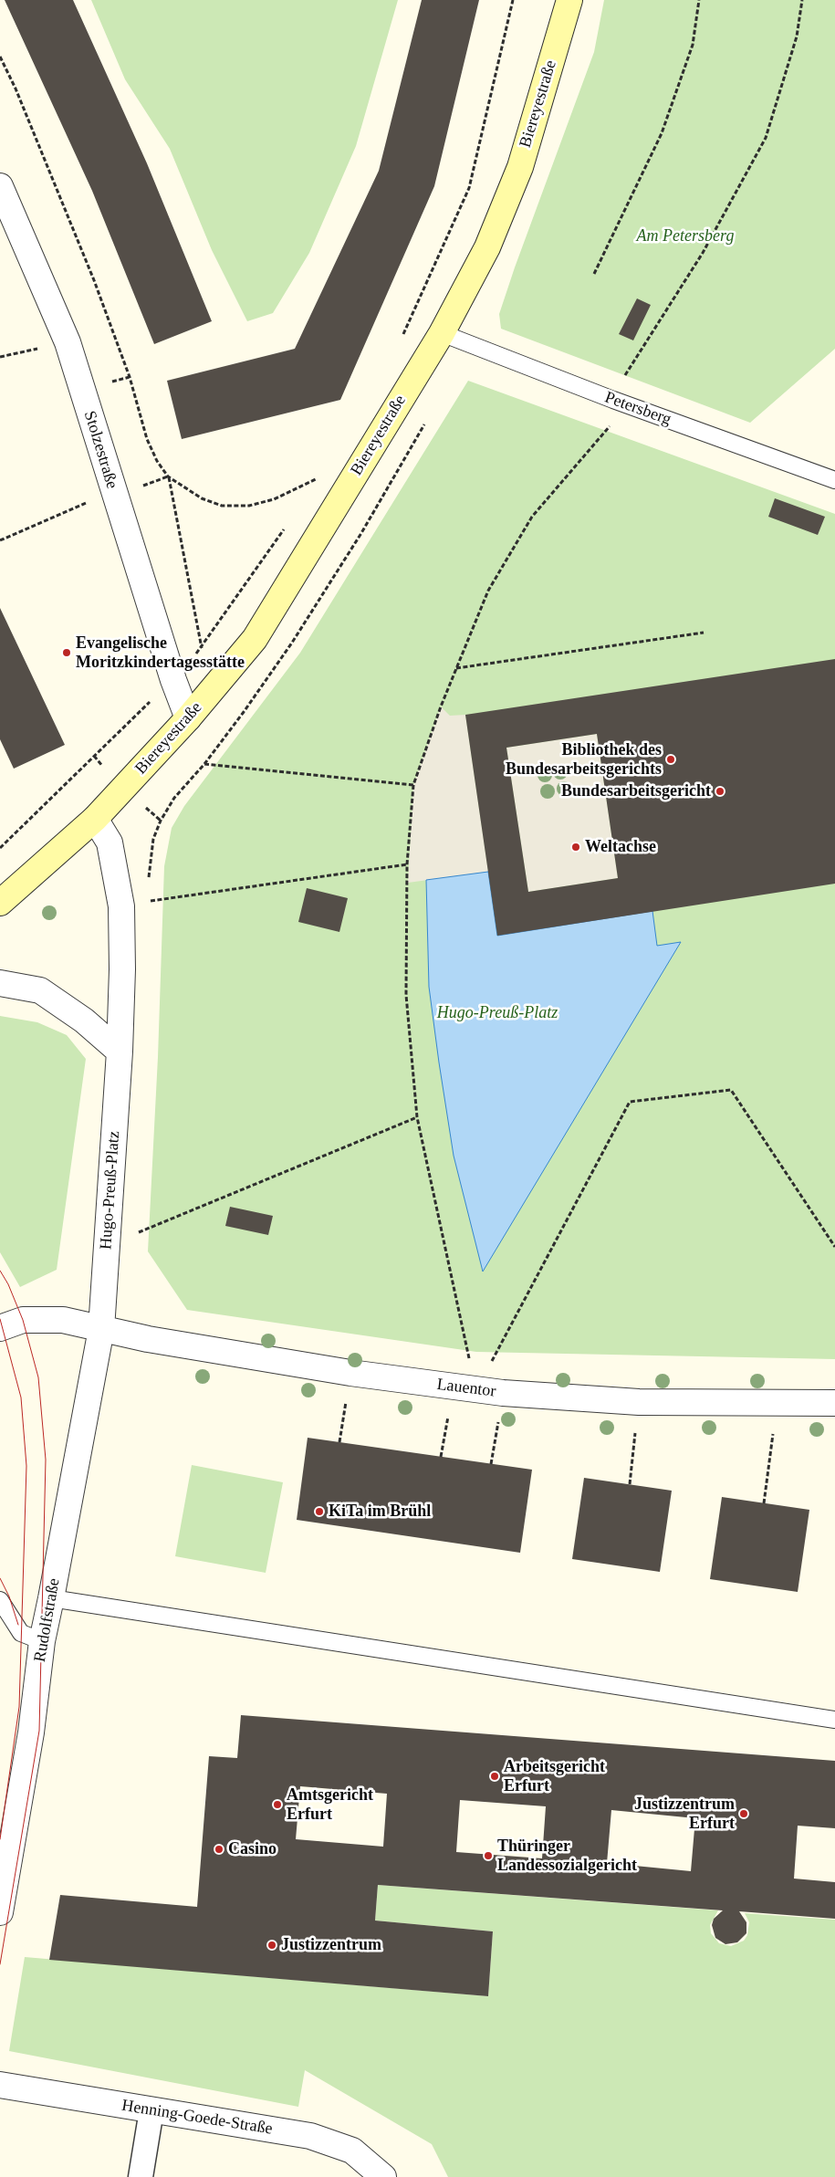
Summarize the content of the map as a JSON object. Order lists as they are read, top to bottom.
{
  "streets": {
    "main road": ["Biereyestraße"],
    "street": [
      "Stolzestraße",
      "Hugo-Preuß-Platz",
      "Lauentor",
      "Rudolfstraße",
      "Henning-Goede-Straße"
    ],
    "lane": ["Petersberg"]
  },
  "crossings": [
    ["Biereyestraße", "Petersberg"],
    ["Biereyestraße", "Stolzestraße"],
    ["Biereyestraße", "Hugo-Preuß-Platz"],
    ["Hugo-Preuß-Platz", "Lauentor"],
    ["Hugo-Preuß-Platz", "Rudolfstraße"],
    ["Lauentor", "Rudolfstraße"]
  ],
  "parks": ["Am Petersberg", "Hugo-Preuß-Platz"],
  "places": [
    "Evangelische Moritzkindertagesstätte",
    "Bibliothek des Bundesarbeitsgerichts",
    "Bundesarbeitsgericht",
    "Weltachse",
    "KiTa im Brühl",
    "Arbeitsgericht Erfurt",
    "Amtsgericht Erfurt",
    "Justizzentrum Erfurt",
    "Casino",
    "Thüringer Landessozialgericht",
    "Justizzentrum"
  ]
}
